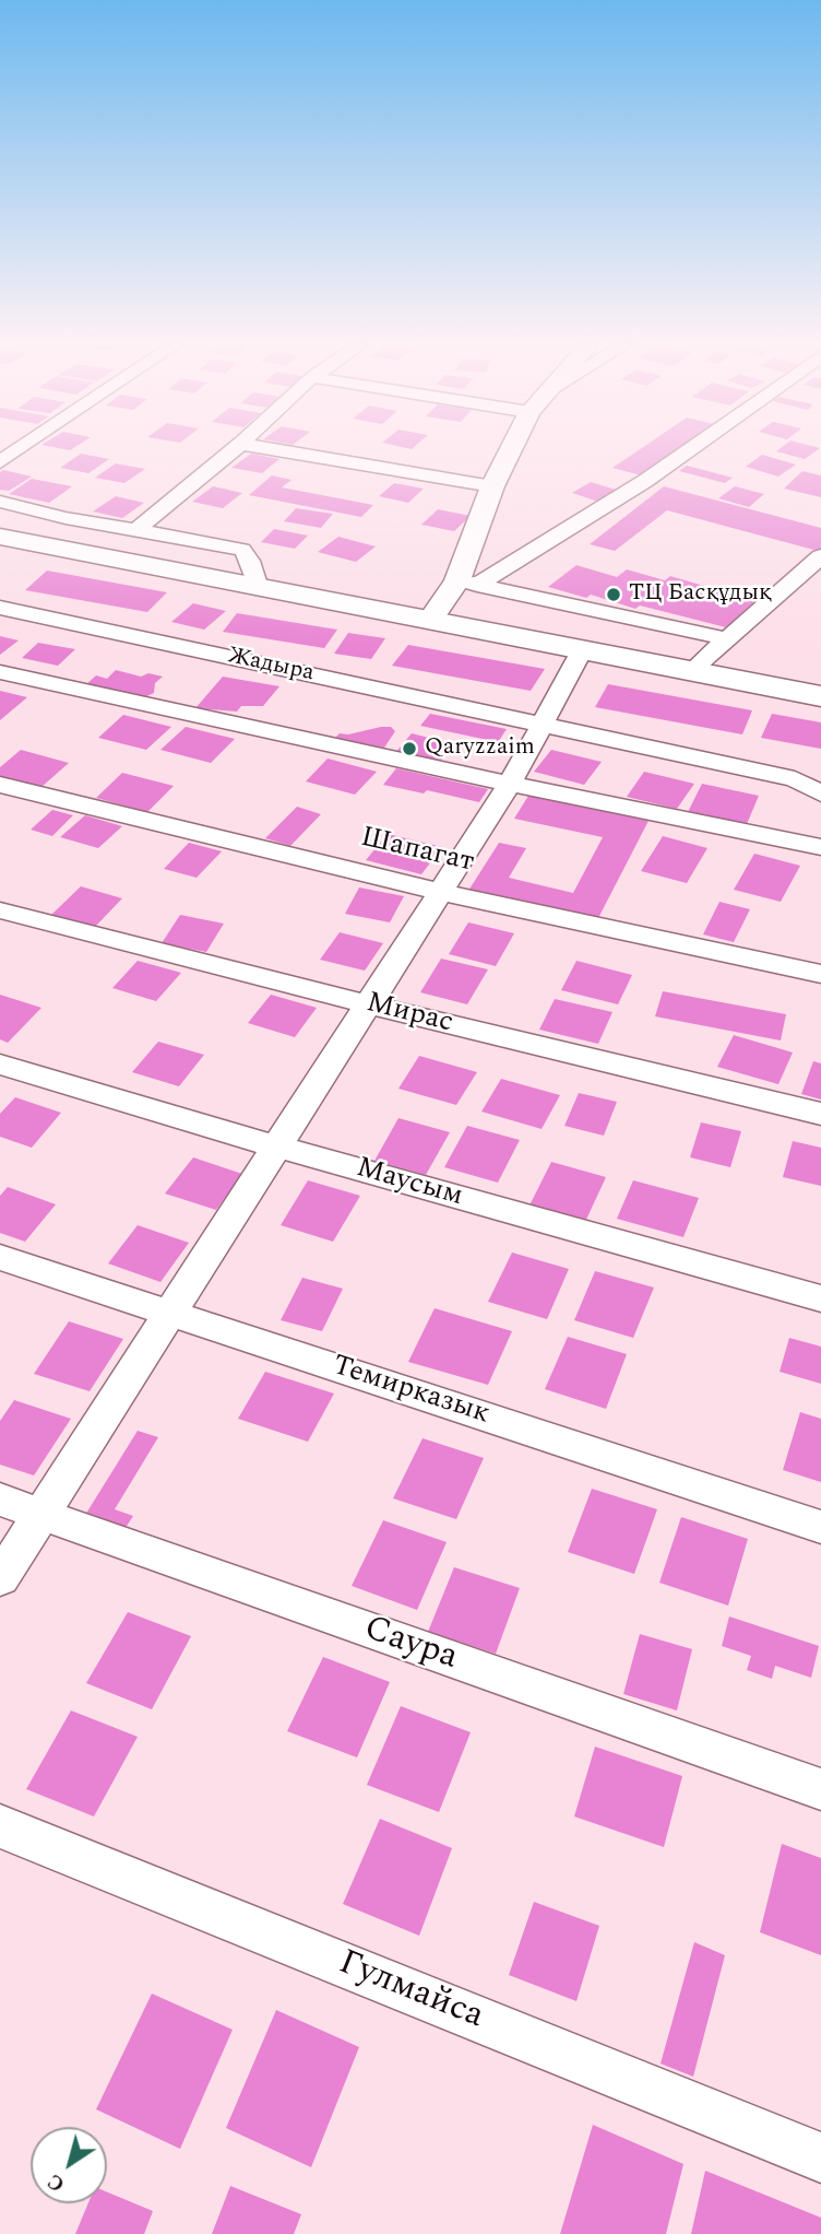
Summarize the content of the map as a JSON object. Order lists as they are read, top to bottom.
{
  "streets": {
    "street": [
      "Жадыра",
      "Шапагат",
      "Мирас",
      "Маусым",
      "Темирказык",
      "Саура",
      "Гулмайса"
    ]
  },
  "places": ["ТЦ Басқұдық", "Qaryzzaim"],
  "north": "bottom left"
}
